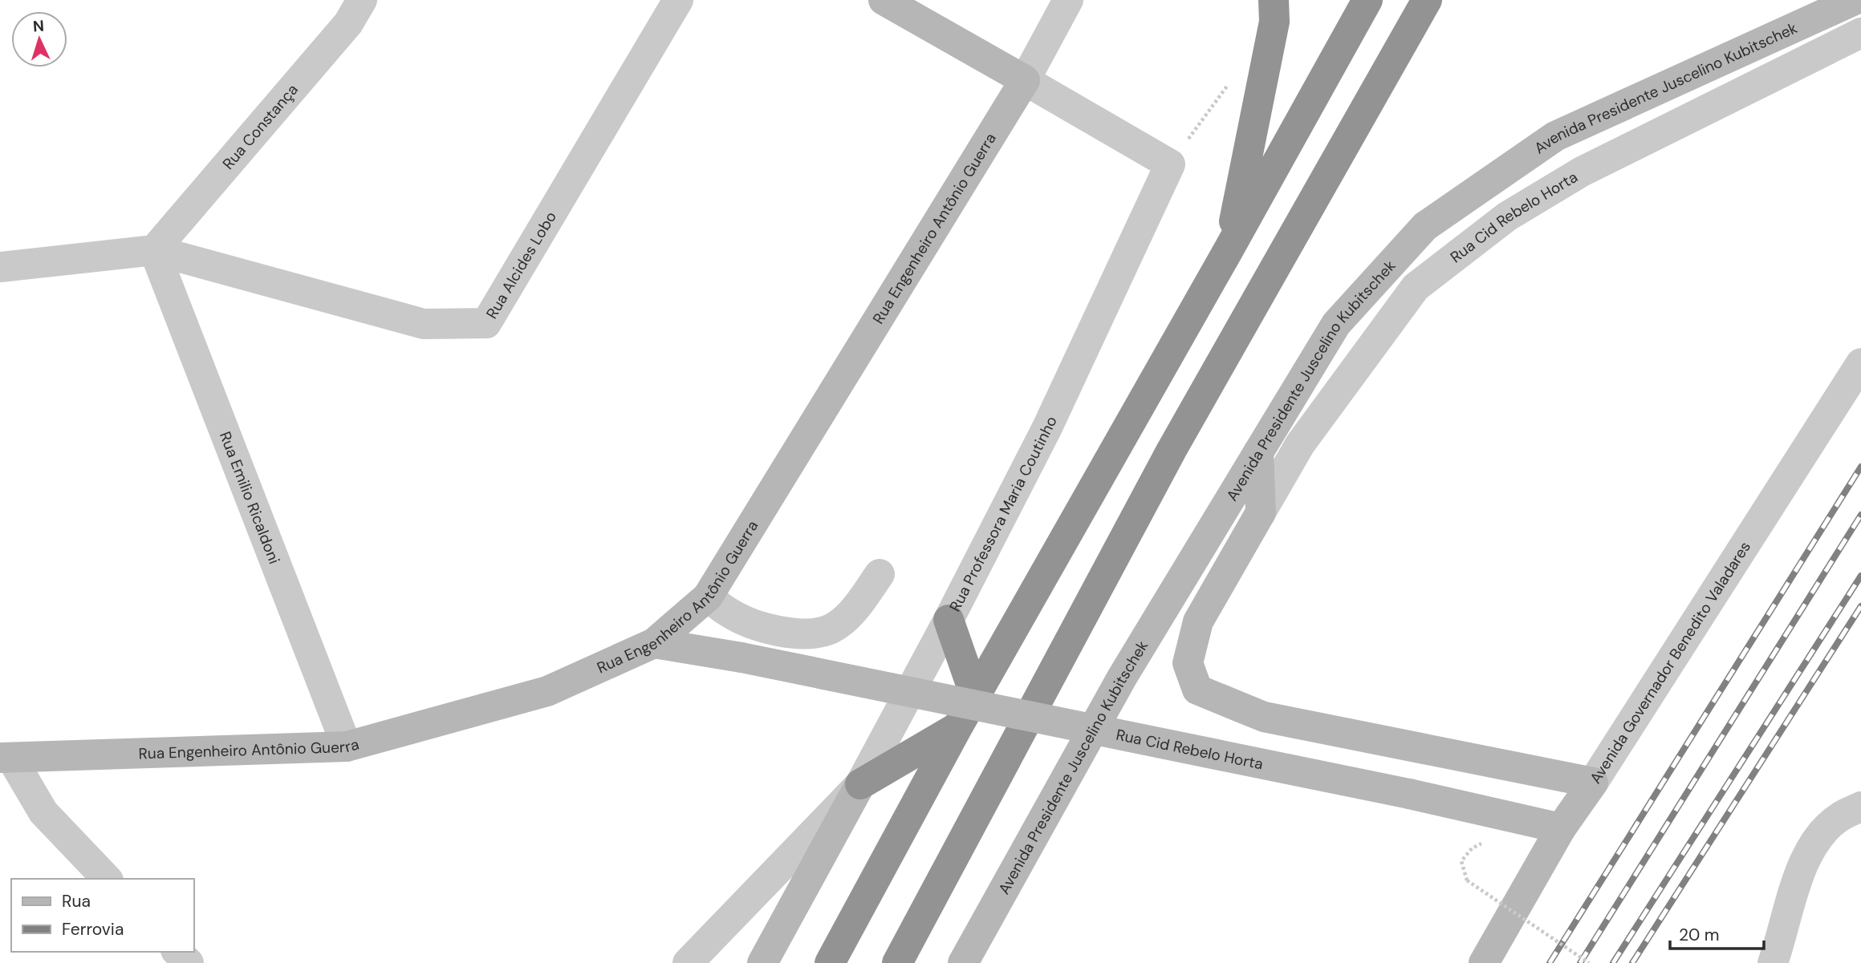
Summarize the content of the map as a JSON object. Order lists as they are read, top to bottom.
{
  "streets": {
    "street": [
      "Avenida Presidente Juscelino Kubitschek",
      "Rua Constança",
      "Rua Cid Rebelo Horta",
      "Rua Engenheiro Antônio Guerra",
      "Rua Alcides Lobo",
      "Rua Emilio Ricaldoni",
      "Rua Professora Maria Coutinho",
      "Avenida Governador Benedito Valadares"
    ]
  },
  "crossings": [
    ["Rua Constança", "Rua Alcides Lobo"],
    ["Rua Constança", "Rua Emilio Ricaldoni"],
    ["Rua Cid Rebelo Horta", "Rua Engenheiro Antônio Guerra"],
    ["Rua Cid Rebelo Horta", "Avenida Governador Benedito Valadares"],
    ["Rua Engenheiro Antônio Guerra", "Rua Emilio Ricaldoni"],
    ["Rua Alcides Lobo", "Rua Emilio Ricaldoni"]
  ],
  "legend": ["Rua", "Ferrovia"],
  "scale_bar": "20 m",
  "north": "top"
}
